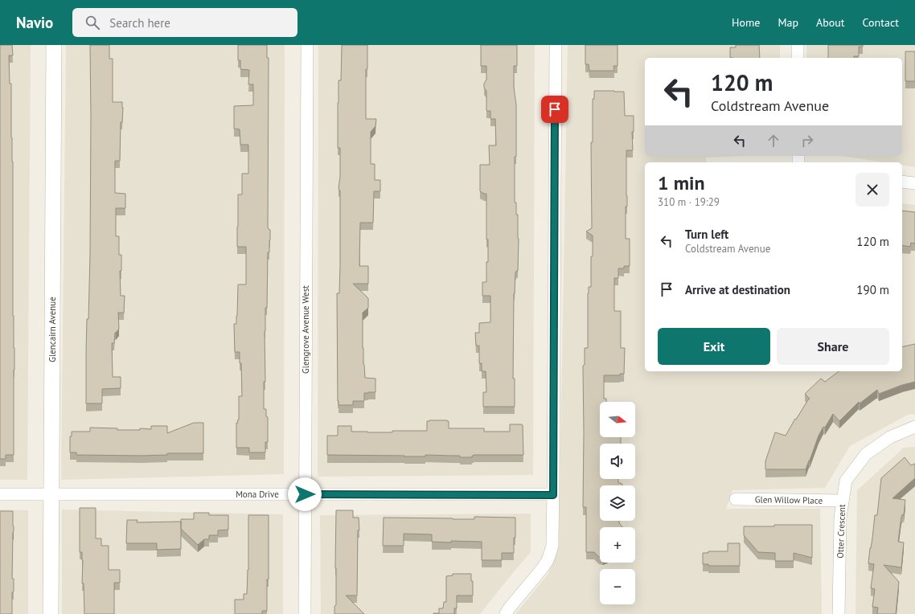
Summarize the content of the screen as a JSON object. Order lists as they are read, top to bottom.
{
  "streets": {
    "street": [
      "Glencairn Avenue",
      "Glengrove Avenue West",
      "Mona Drive",
      "Glen Willow Place",
      "Otter Crescent"
    ]
  },
  "crossings": [
    ["Glencairn Avenue", "Mona Drive"],
    ["Glengrove Avenue West", "Mona Drive"],
    ["Glen Willow Place", "Otter Crescent"]
  ],
  "north": "right",
  "page": {
    "header": "Navio",
    "search": "Search here",
    "nav": [
      "Home",
      "Map",
      "About",
      "Contact"
    ],
    "turn": ["120 m", "Coldstream Avenue"],
    "heading": ["1 min", "310 m · 19:29"],
    "list": [
      {
        "name": "Turn left",
        "note": "Coldstream Avenue",
        "value": "120 m"
      },
      {
        "name": "Arrive at destination",
        "value": "190 m"
      }
    ],
    "buttons": ["Exit", "Share"],
    "map_buttons": ["+", "−"]
  }
}
